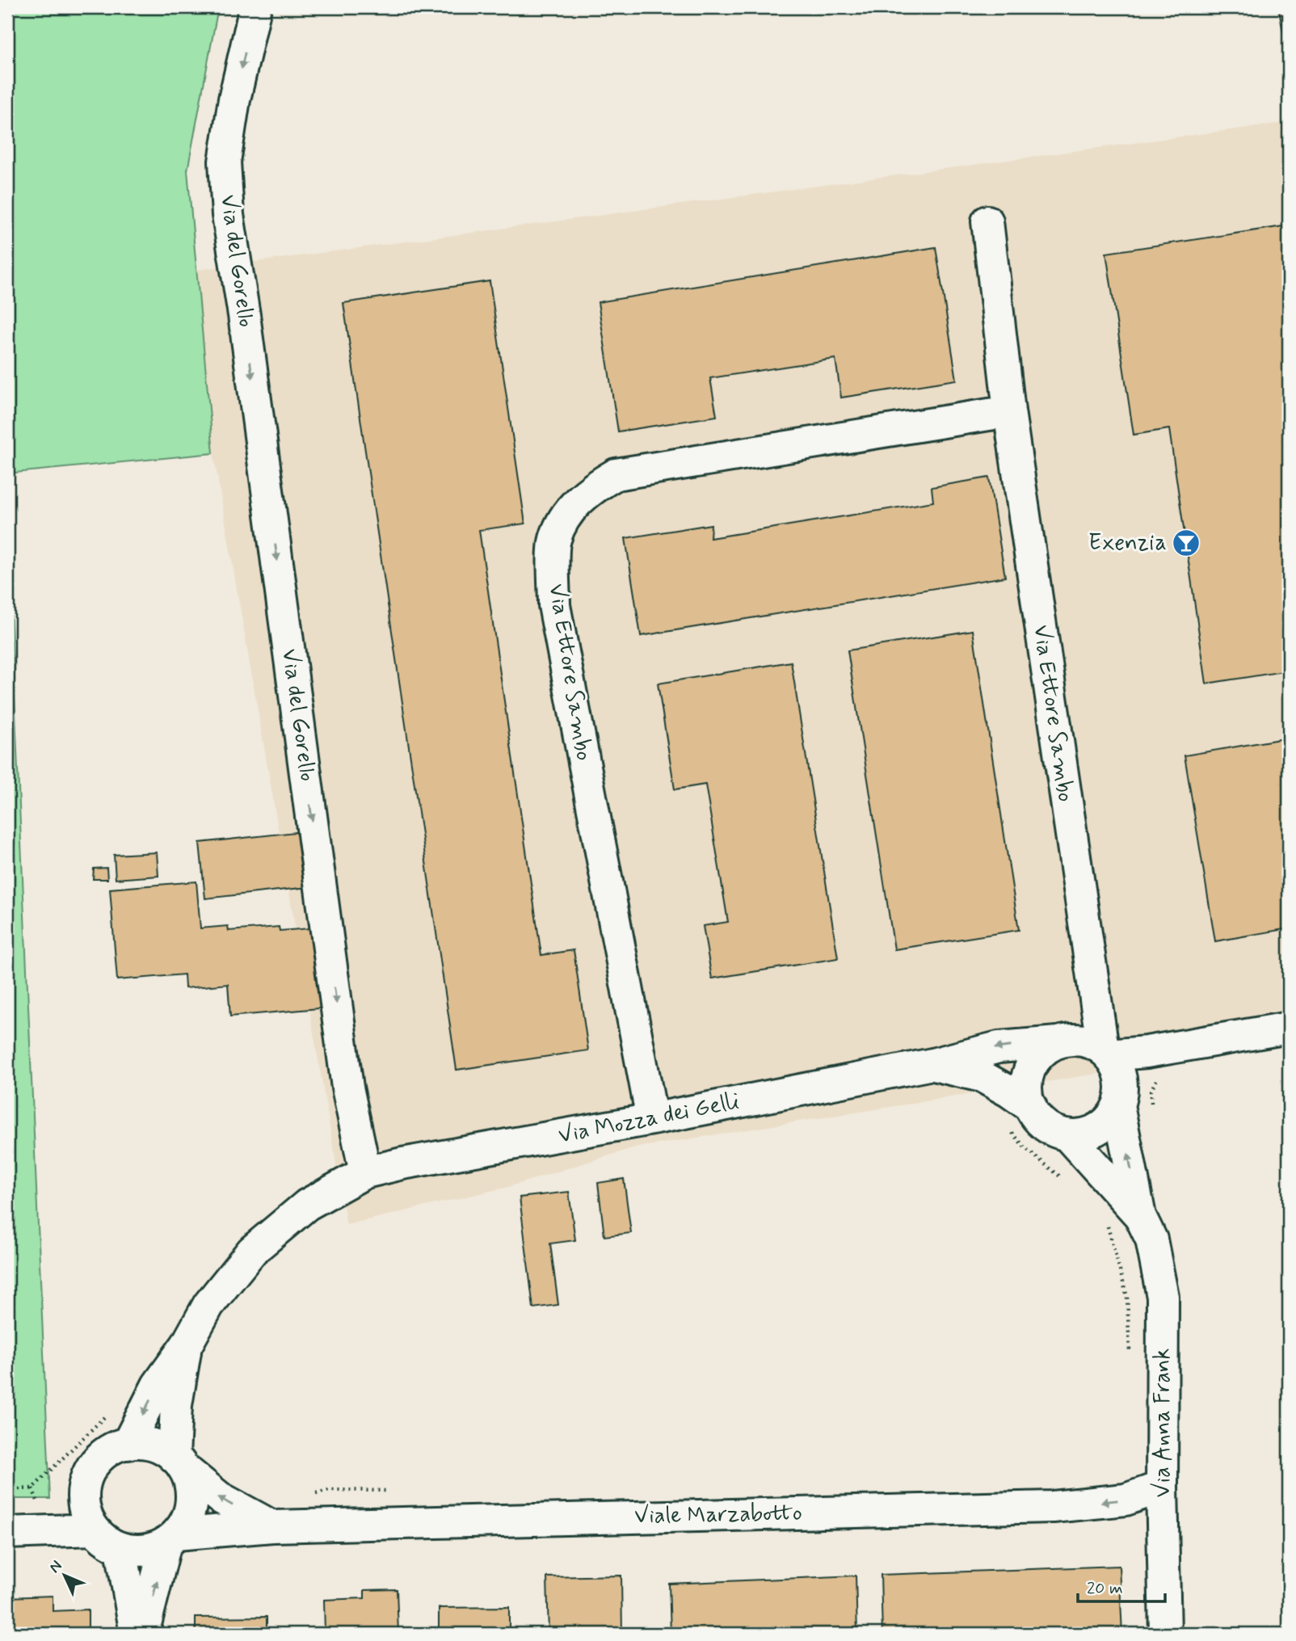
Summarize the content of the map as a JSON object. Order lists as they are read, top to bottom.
{
  "streets": {
    "street": [
      "Via del Gorello",
      "Via Ettore Sambo",
      "Via Mozza dei Gelli",
      "Via Anna Frank",
      "Viale Marzabotto"
    ]
  },
  "crossings": [
    ["Via del Gorello", "Via Mozza dei Gelli"],
    ["Via Ettore Sambo", "Via Mozza dei Gelli"],
    ["Via Ettore Sambo", "Via Anna Frank"],
    ["Via Mozza dei Gelli", "Via Anna Frank"],
    ["Via Anna Frank", "Viale Marzabotto"]
  ],
  "one_way": ["Via del Gorello", "Viale Marzabotto"],
  "places": {
    "bar": ["Exenzia"]
  },
  "scale_bar": "20 m",
  "north": "top left"
}
